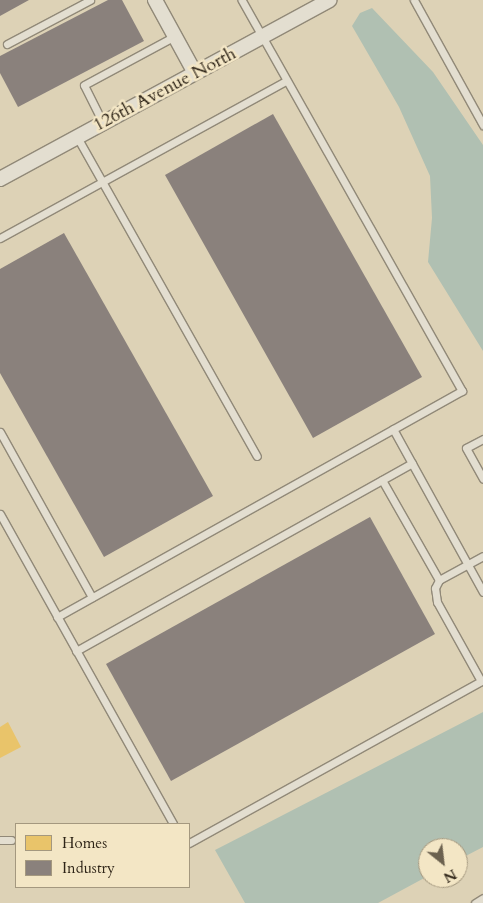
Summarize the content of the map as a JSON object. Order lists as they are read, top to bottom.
{
  "streets": {
    "street": ["126th Avenue North"]
  },
  "legend": ["Homes", "Industry"],
  "north": "bottom right"
}
